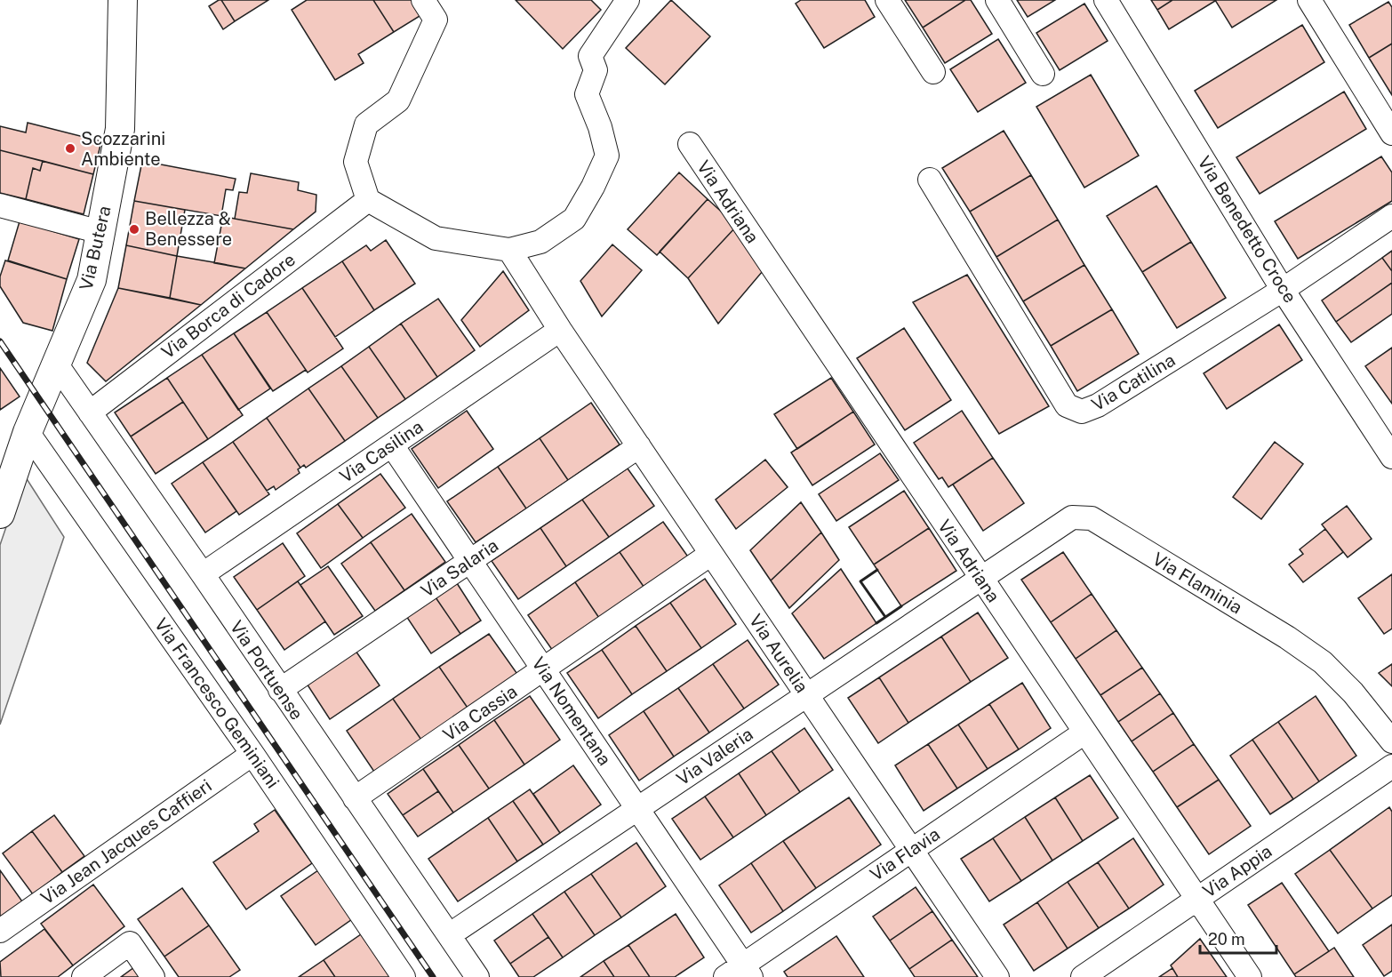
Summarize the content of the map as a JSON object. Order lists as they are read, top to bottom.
{
  "streets": {
    "street": [
      "Via Adriana",
      "Via Benedetto Croce",
      "Via Butera",
      "Via Borca di Cadore",
      "Via Catilina",
      "Via Casilina",
      "Via Salaria",
      "Via Flaminia",
      "Via Aurelia",
      "Via Portuense",
      "Via Francesco Geminiani",
      "Via Nomentana",
      "Via Cassia",
      "Via Valeria",
      "Via Jean Jacques Caffieri",
      "Via Flavia",
      "Via Appia"
    ]
  },
  "crossings": [
    ["Via Adriana", "Via Flaminia"],
    ["Via Adriana", "Via Valeria"],
    ["Via Adriana", "Via Flavia"],
    ["Via Adriana", "Via Appia"],
    ["Via Benedetto Croce", "Via Catilina"],
    ["Via Butera", "Via Portuense"],
    ["Via Butera", "Via Francesco Geminiani"],
    ["Via Borca di Cadore", "Via Portuense"],
    ["Via Casilina", "Via Aurelia"],
    ["Via Casilina", "Via Portuense"],
    ["Via Casilina", "Via Nomentana"],
    ["Via Salaria", "Via Aurelia"],
    ["Via Salaria", "Via Portuense"],
    ["Via Salaria", "Via Nomentana"],
    ["Via Flaminia", "Via Valeria"],
    ["Via Aurelia", "Via Cassia"],
    ["Via Aurelia", "Via Valeria"],
    ["Via Aurelia", "Via Flavia"],
    ["Via Portuense", "Via Cassia"],
    ["Via Portuense", "Via Valeria"],
    ["Via Francesco Geminiani", "Via Jean Jacques Caffieri"],
    ["Via Nomentana", "Via Cassia"],
    ["Via Nomentana", "Via Valeria"],
    ["Via Nomentana", "Via Flavia"]
  ],
  "places": ["Scozzarini Ambiente", "Bellezza & Benessere"],
  "scale_bar": "20 m"
}
